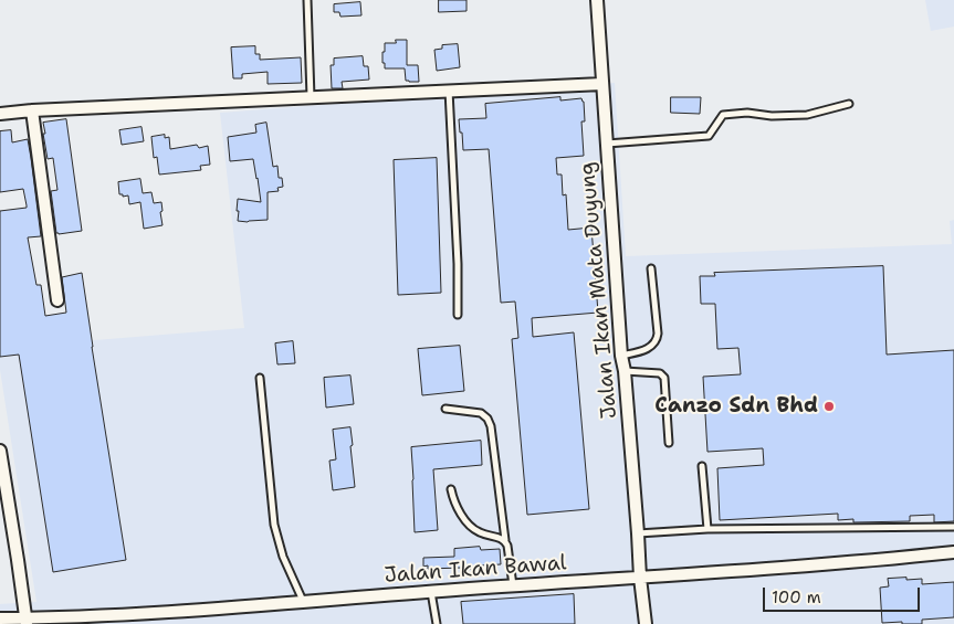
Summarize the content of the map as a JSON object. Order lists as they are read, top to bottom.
{
  "streets": {
    "street": ["Jalan Ikan Mata Duyung", "Jalan Ikan Bawal"]
  },
  "crossings": [
    ["Jalan Ikan Mata Duyung", "Jalan Ikan Bawal"]
  ],
  "places": ["Canzo Sdn Bhd"],
  "scale_bar": "100 m"
}
